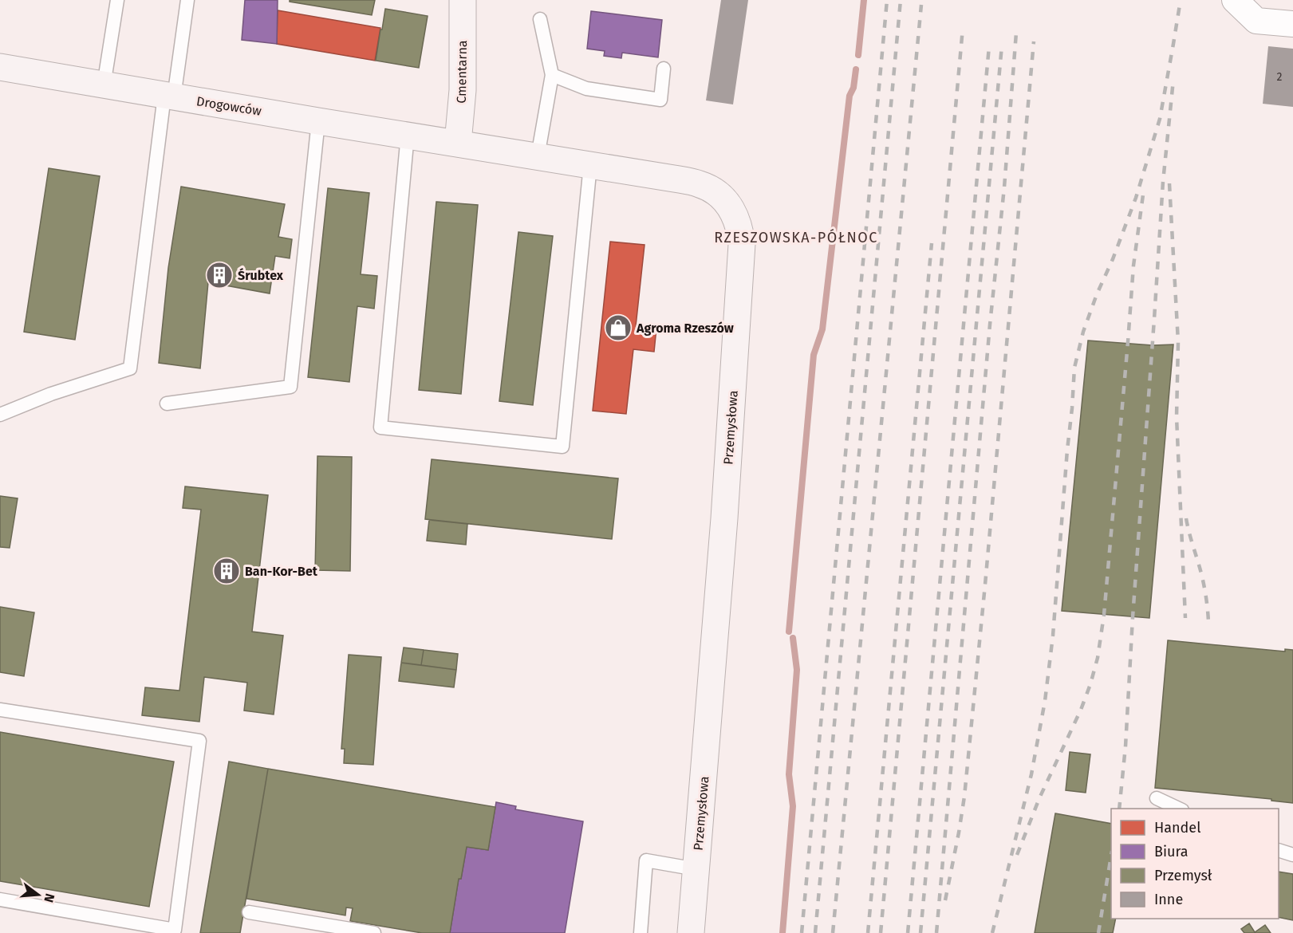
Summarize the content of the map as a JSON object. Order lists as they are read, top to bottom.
{
  "streets": {
    "street": ["Cmentarna", "Drogowców", "Przemysłowa"]
  },
  "crossings": [
    ["Cmentarna", "Drogowców"],
    ["Cmentarna", "Przemysłowa"],
    ["Drogowców", "Przemysłowa"]
  ],
  "districts": ["RZESZOWSKA-PÓŁNOC"],
  "places": {
    "building": ["Śrubtex", "Ban-Kor-Bet"],
    "shop": ["Agroma Rzeszów"]
  },
  "house_numbers": ["2"],
  "legend": [
    "Handel",
    "Biura",
    "Przemysł",
    "Inne"
  ],
  "north": "right"
}
